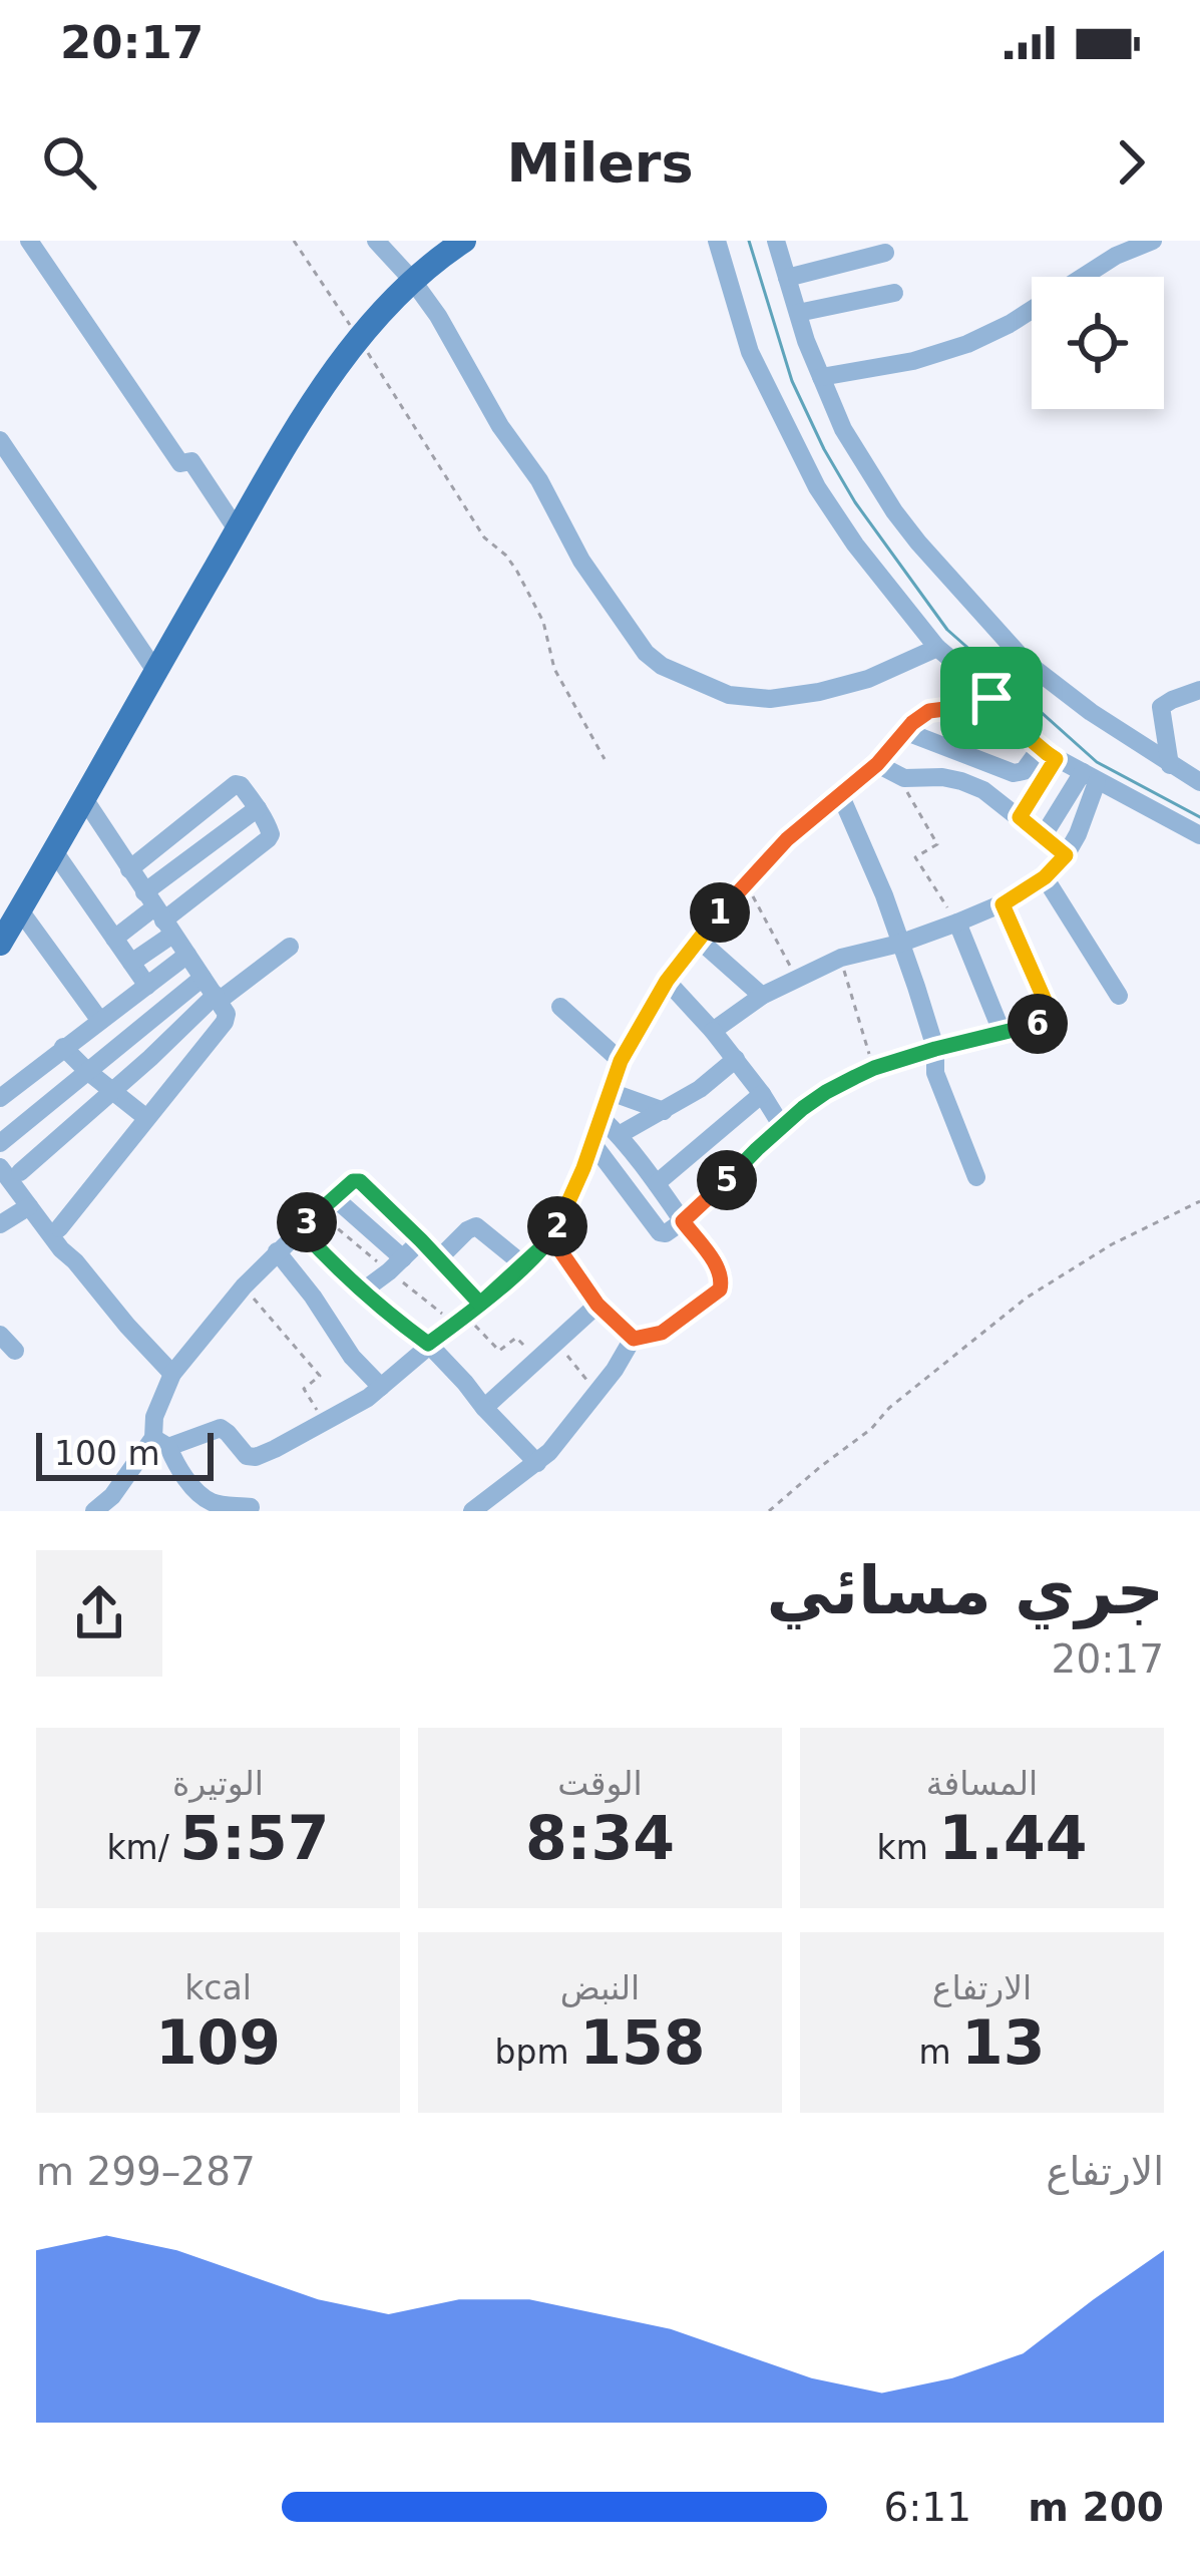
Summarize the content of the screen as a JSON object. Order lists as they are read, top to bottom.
{
  "scale_bar": "100 m",
  "page": {
    "status": "20:17",
    "header": "Milers",
    "pins": [
      "1",
      "6",
      "5",
      "3",
      "2"
    ],
    "scale": "100 m",
    "heading": ["جري مسائي", "20:17"],
    "stats": [
      ["المسافة", "1.44 km"],
      ["الوقت", "8:34"],
      ["الوتيرة", "5:57 /km"],
      ["الارتفاع", "13 m"],
      ["النبض", "158 bpm"],
      ["kcal", "109"]
    ],
    "chart": ["الارتفاع", "287–299 m"],
    "list": [
      {
        "name": "200 m",
        "note": "6:11"
      }
    ]
  }
}
